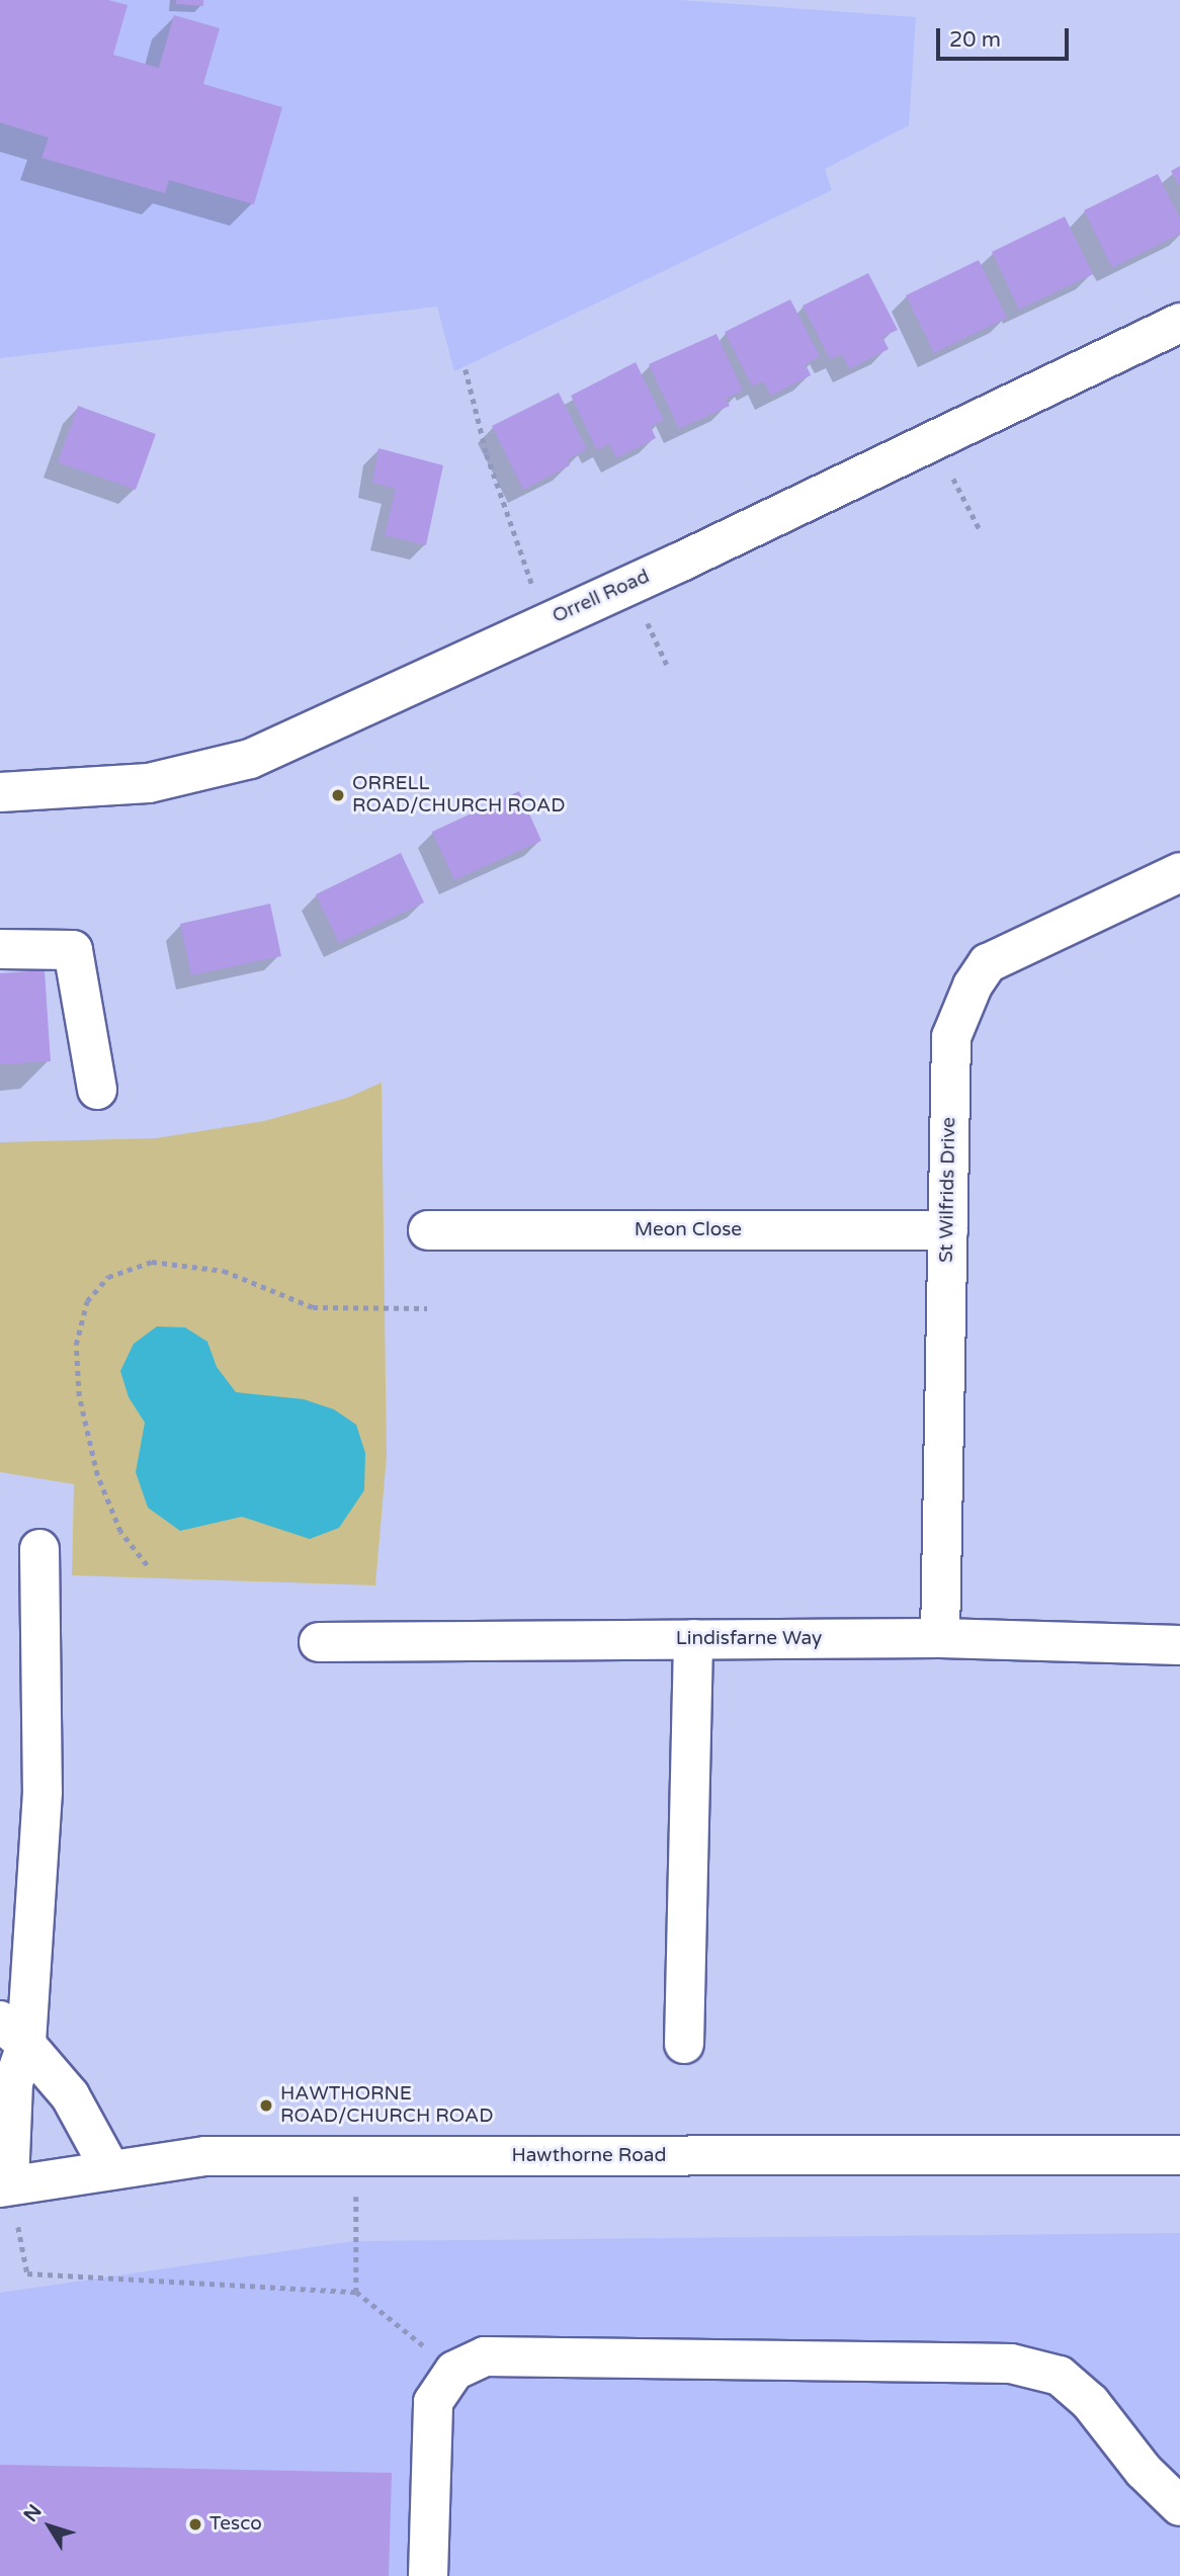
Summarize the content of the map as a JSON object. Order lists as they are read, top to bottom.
{
  "streets": {
    "street": [
      "Orrell Road",
      "St Wilfrids Drive",
      "Meon Close",
      "Lindisfarne Way",
      "Hawthorne Road"
    ]
  },
  "crossings": [
    ["St Wilfrids Drive", "Meon Close"],
    ["St Wilfrids Drive", "Lindisfarne Way"]
  ],
  "places": ["ORRELL ROAD/CHURCH ROAD", "HAWTHORNE ROAD/CHURCH ROAD", "Tesco"],
  "scale_bar": "20 m",
  "north": "top left"
}
